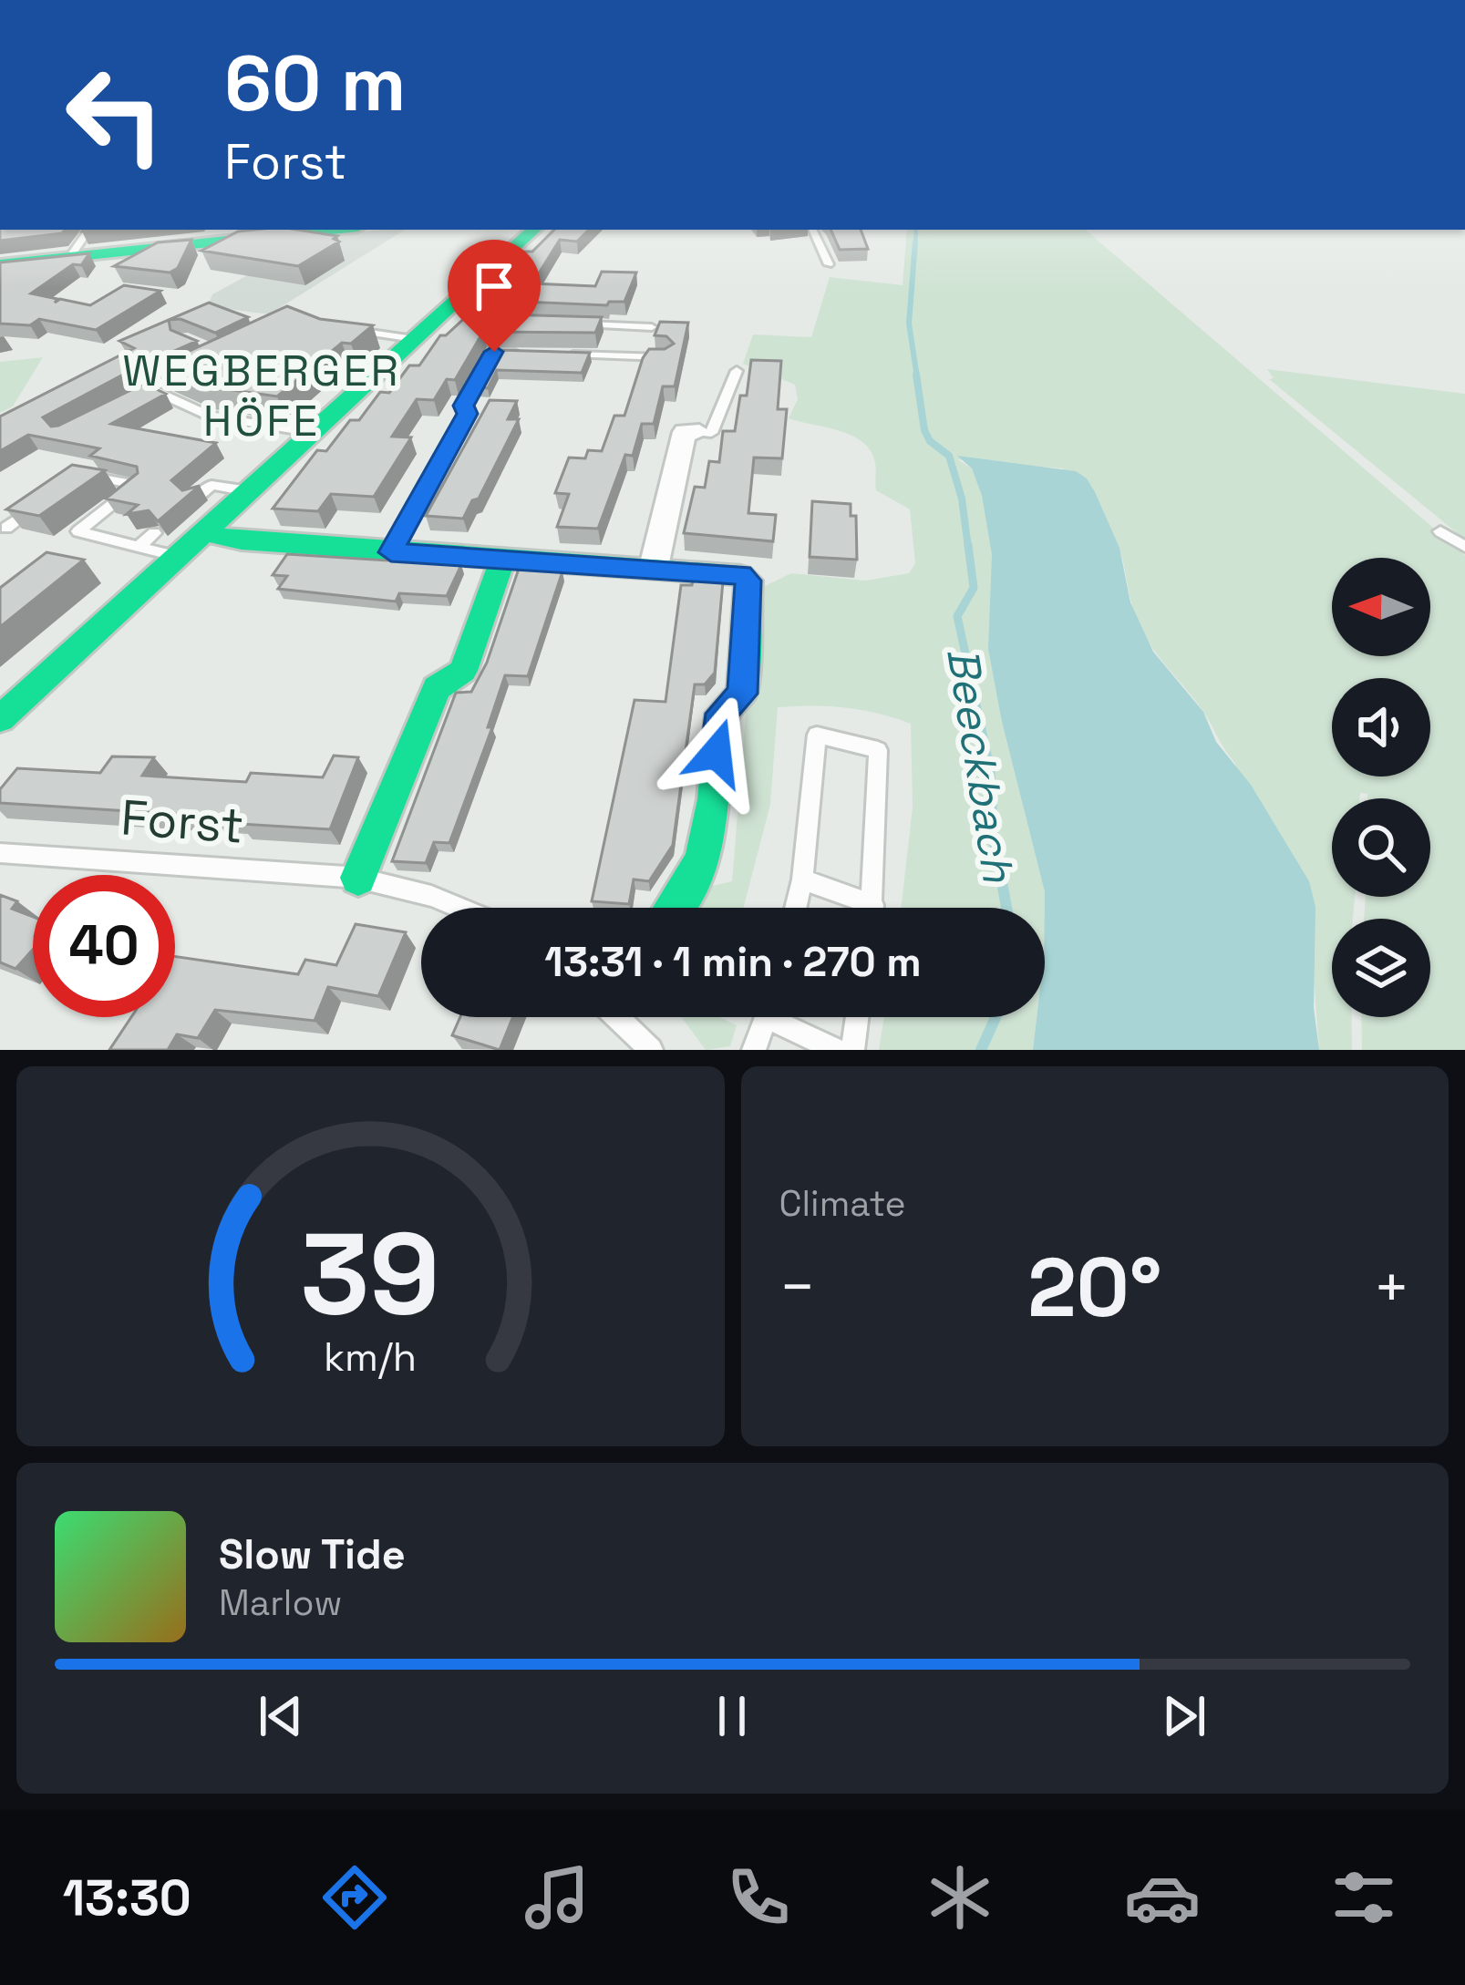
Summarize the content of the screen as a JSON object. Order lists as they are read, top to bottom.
{
  "streets": {
    "lane": ["Forst"]
  },
  "districts": ["WEGBERGER HÖFE"],
  "water": ["Beeckbach"],
  "north": "left",
  "page": {
    "turn": ["60 m", "Forst"],
    "limit": "40",
    "trip": "13:31 · 1 min · 270 m",
    "tile": "Climate",
    "heat": ["−", "20°", "+"],
    "song": ["Slow Tide", "Marlow"],
    "tabs": "13:30",
    "gauge": ["39", "km/h"]
  }
}
